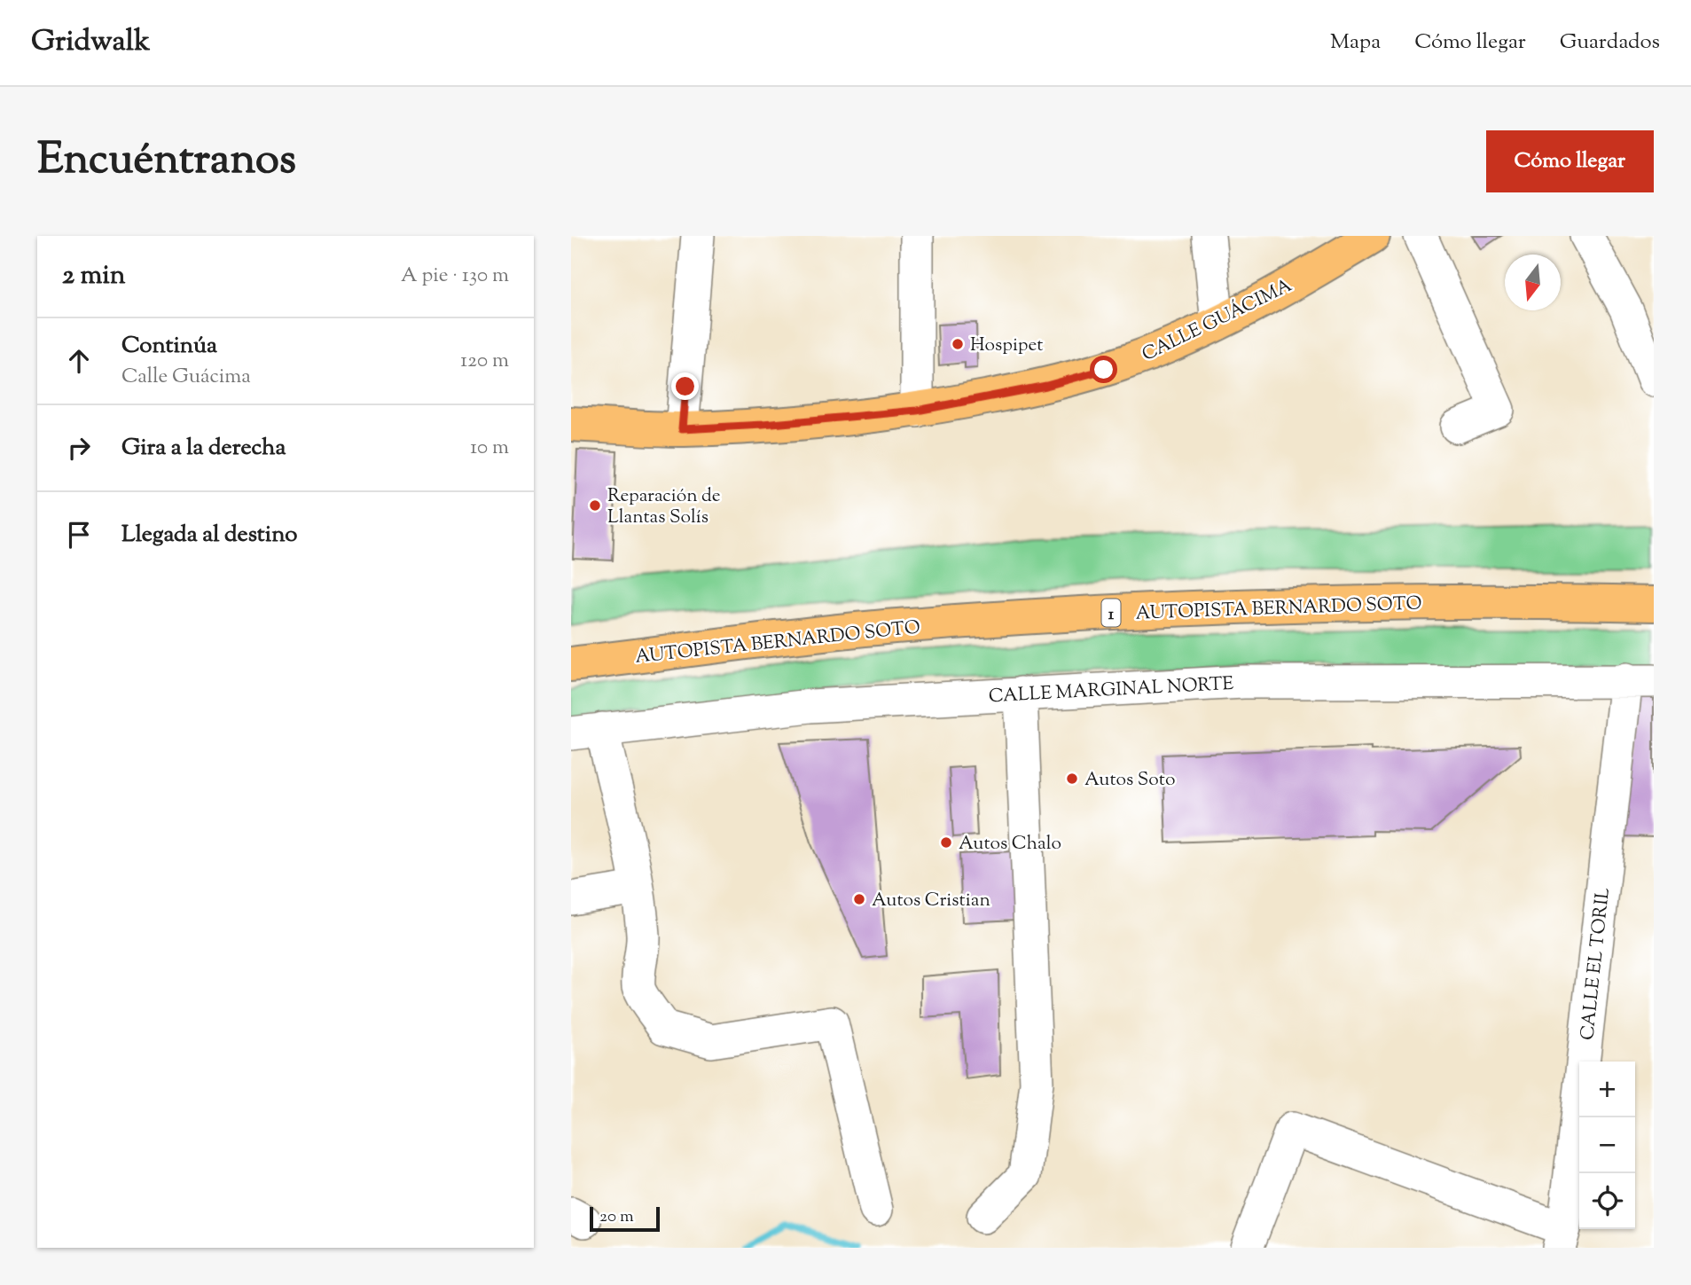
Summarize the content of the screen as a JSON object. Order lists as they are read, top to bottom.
{
  "streets": {
    "main road": ["CALLE GUÁCIMA", "AUTOPISTA BERNARDO SOTO", "1"],
    "street": ["CALLE MARGINAL NORTE", "CALLE EL TORIL"]
  },
  "crossings": [
    ["CALLE MARGINAL NORTE", "CALLE EL TORIL"]
  ],
  "places": [
    "Hospipet",
    "Reparación de Llantas Solís",
    "Autos Soto",
    "Autos Chalo",
    "Autos Cristian"
  ],
  "scale_bar": "20 m",
  "north": "bottom",
  "page": {
    "header": "Gridwalk",
    "nav": ["Mapa", "Cómo llegar", "Guardados"],
    "title": "Encuéntranos",
    "buttons": "Cómo llegar",
    "heading": ["2 min", "A pie · 130 m"],
    "list": [
      ["Continúa", "Calle Guácima", "120 m"],
      ["Gira a la derecha", "10 m"],
      "Llegada al destino"
    ],
    "map_buttons": ["+", "−"],
    "scale": "20 m"
  }
}
